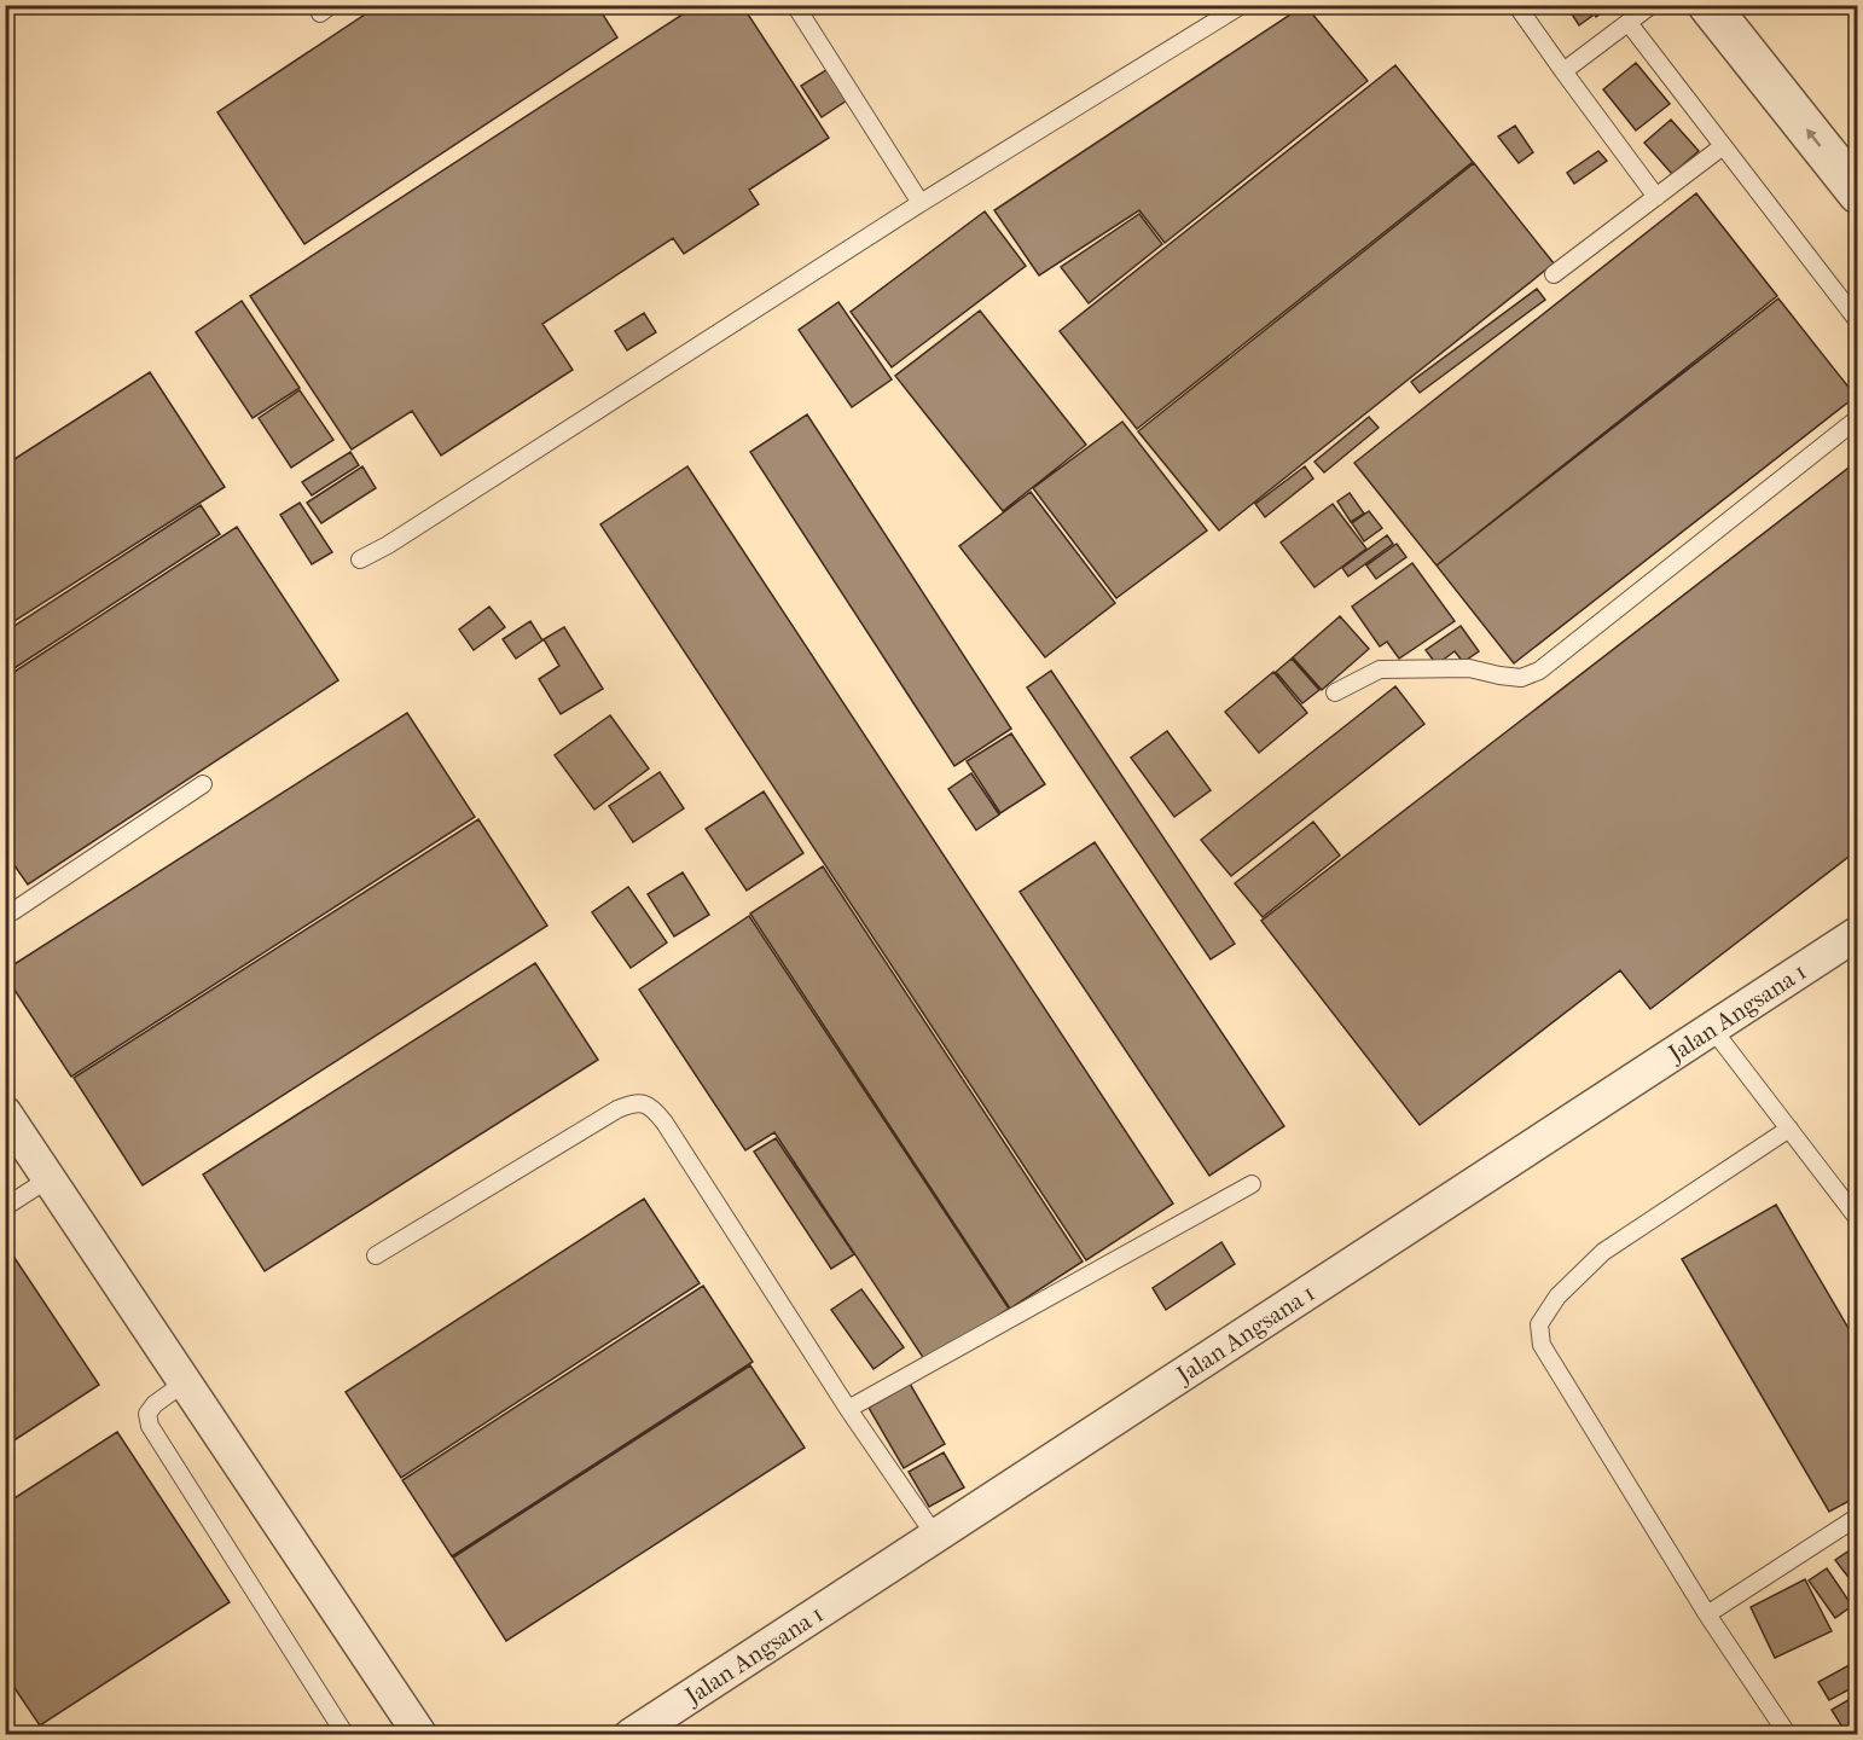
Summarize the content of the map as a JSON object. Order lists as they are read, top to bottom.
{
  "streets": {
    "street": ["Jalan Angsana 1"]
  }
}
